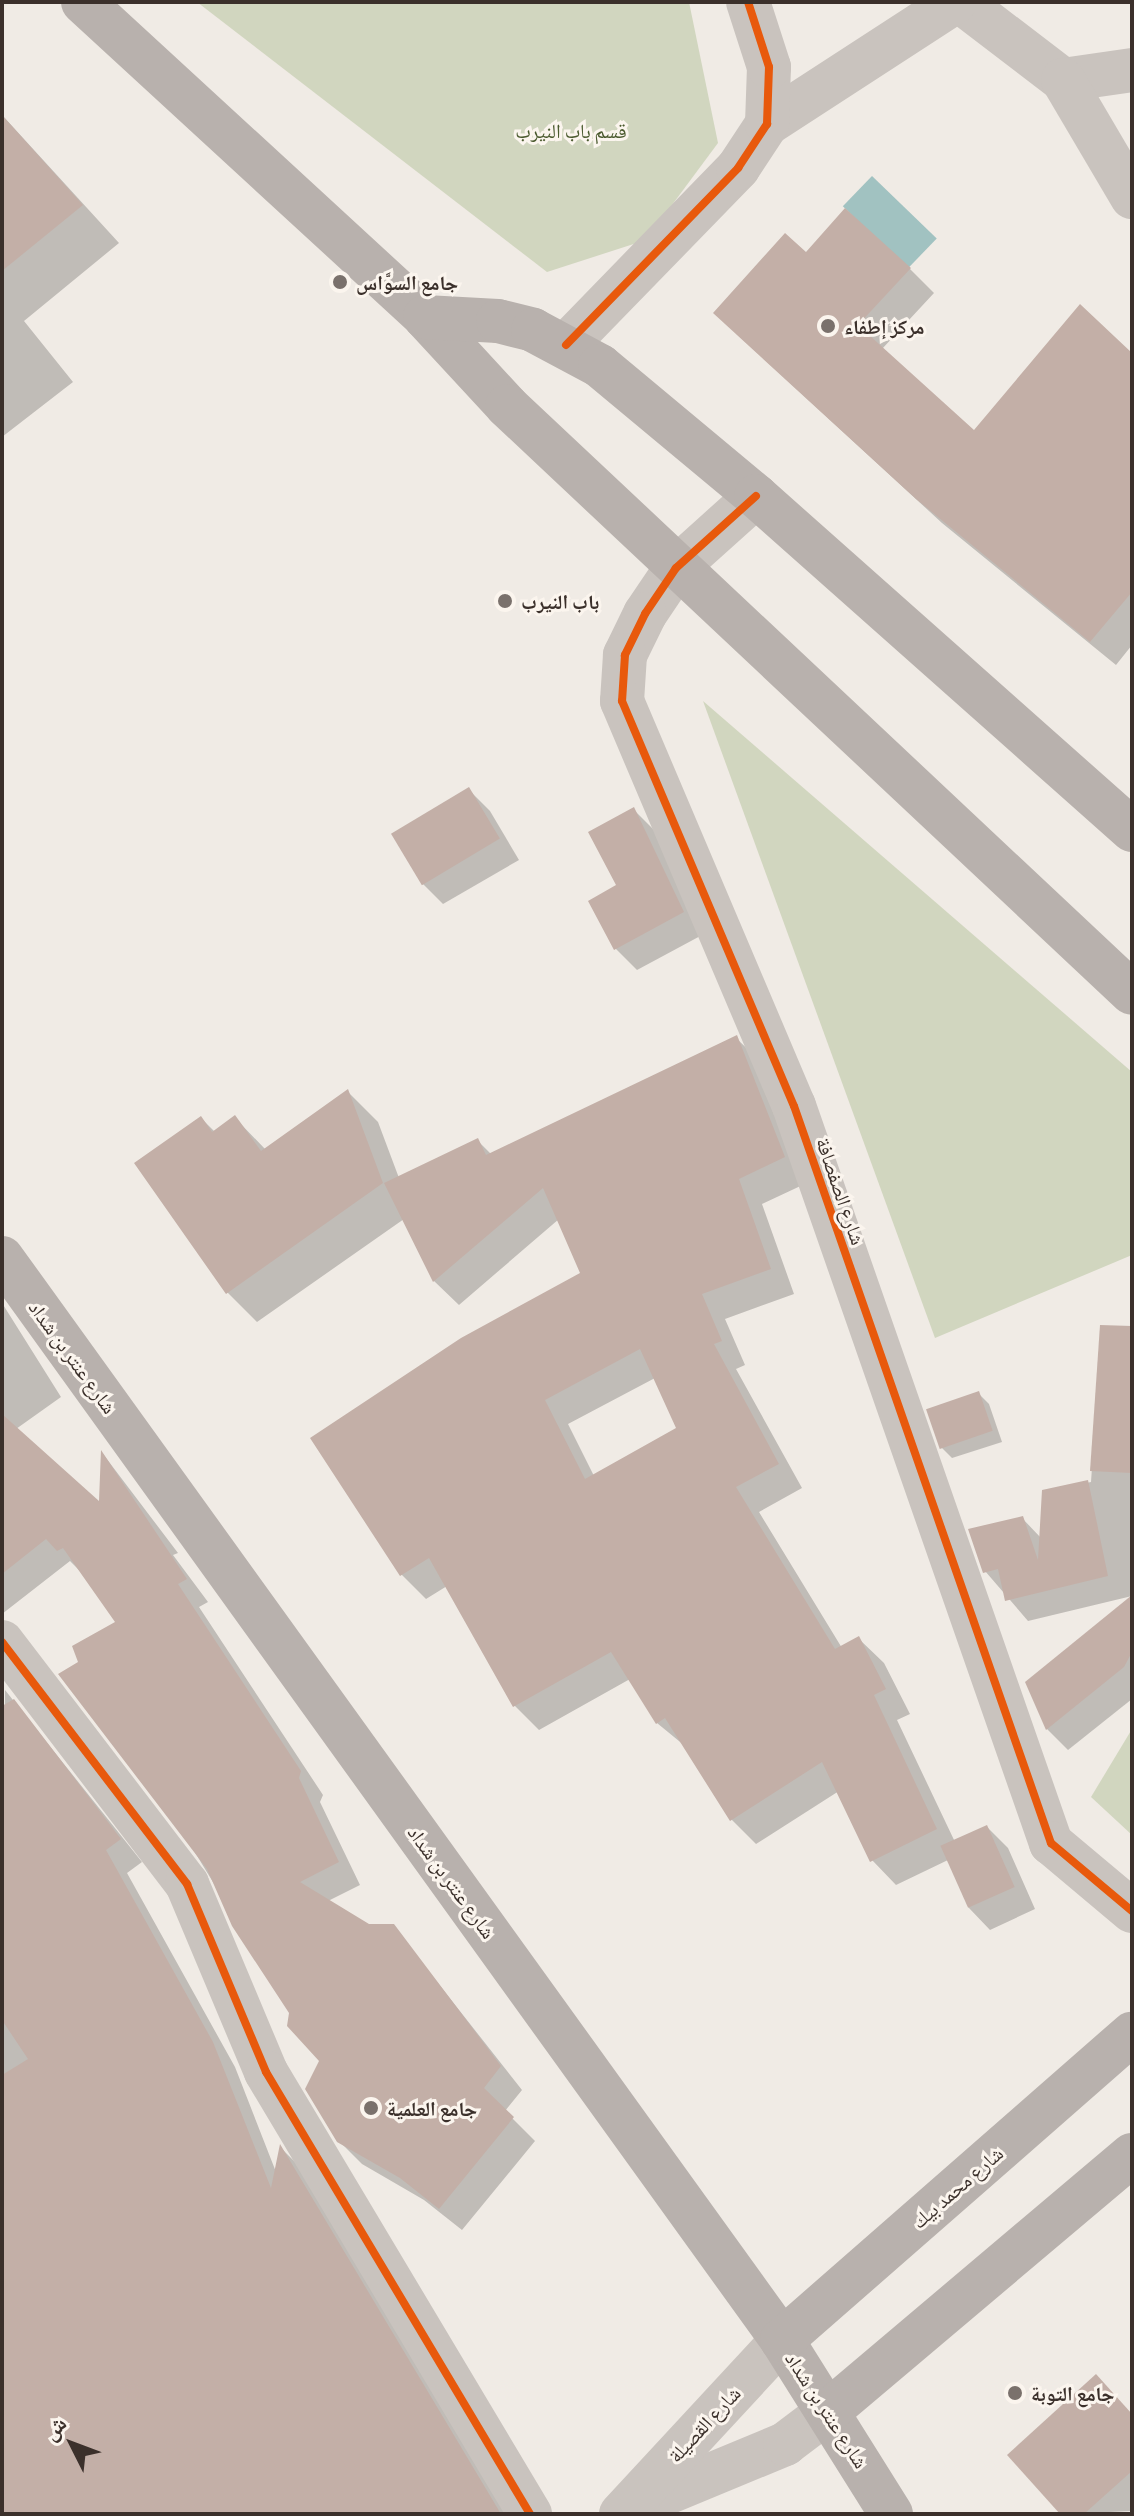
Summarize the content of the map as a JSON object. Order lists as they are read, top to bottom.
{
  "streets": {
    "main road": ["شارع عنتر بن شداد", "شارع محمد بيك"],
    "street": ["شارع الصفصافة", "شارع القصيلة"]
  },
  "crossings": [
    ["شارع عنتر بن شداد", "شارع محمد بيك"],
    ["شارع عنتر بن شداد", "شارع القصيلة"],
    ["شارع محمد بيك", "شارع القصيلة"]
  ],
  "parks": ["قسم باب النيرب"],
  "places": [
    "جامع السوَّاس",
    "مركز إطفاء",
    "باب النيرب",
    "جامع العلمية",
    "جامع التوبة"
  ],
  "north": "top left"
}
